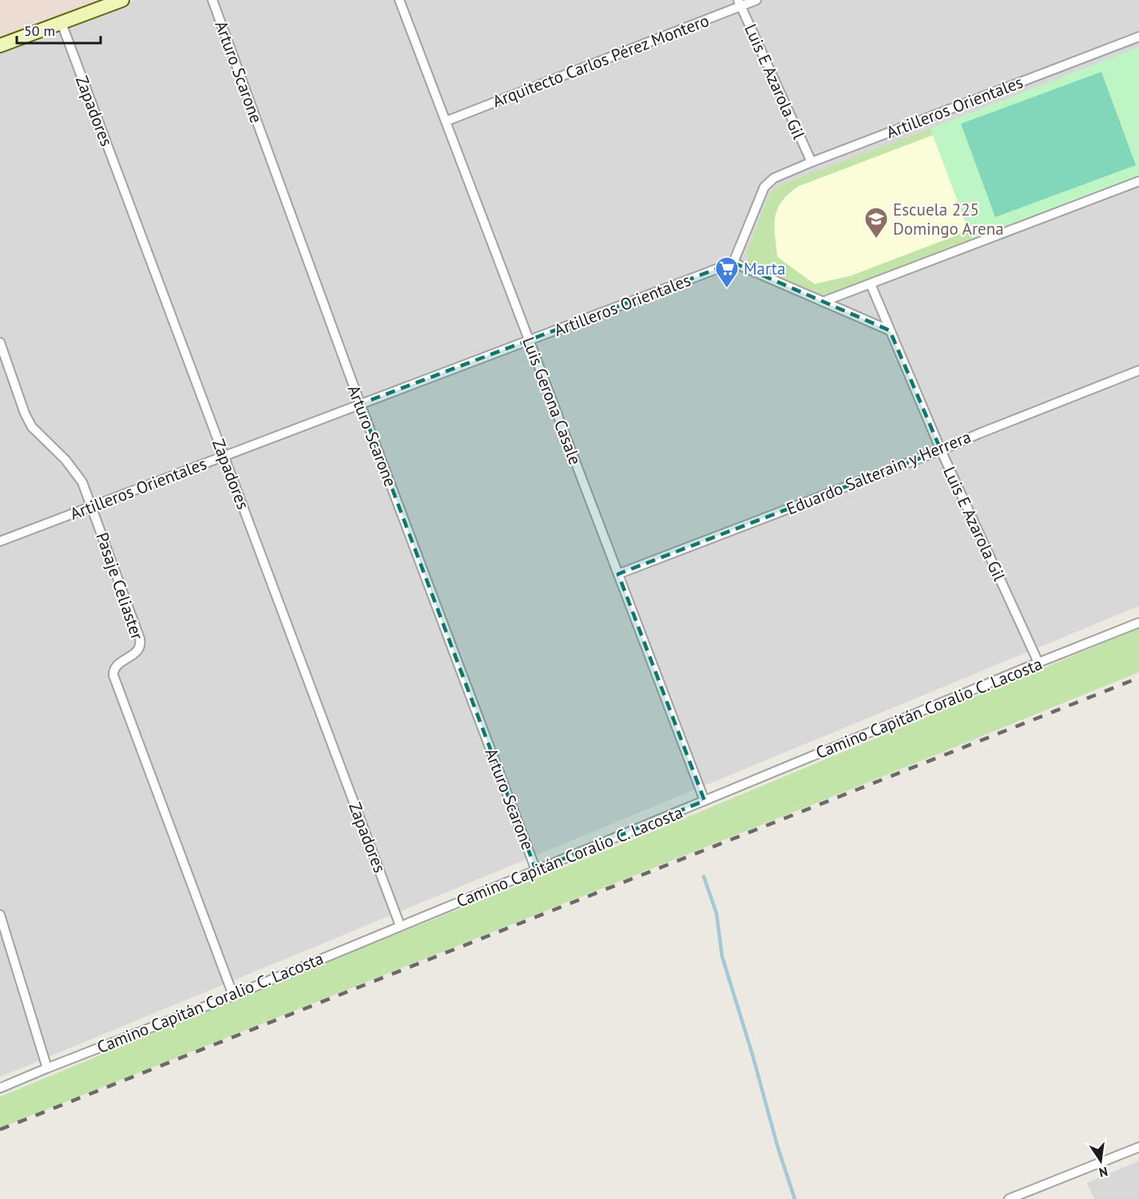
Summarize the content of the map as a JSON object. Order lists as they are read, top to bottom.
{
  "streets": {
    "street": [
      "Arquitecto Carlos Pérez Montero",
      "Arturo Scarone",
      "Luis E Azarola Gil",
      "Artilleros Orientales",
      "Zapadores",
      "Luis Gerona Casale",
      "Eduardo Salterain y Herrera",
      "Pasaje Celiaster",
      "Camino Capitán Coralio C. Lacosta"
    ]
  },
  "crossings": [
    ["Arquitecto Carlos Pérez Montero", "Luis E Azarola Gil"],
    ["Arquitecto Carlos Pérez Montero", "Luis Gerona Casale"],
    ["Arturo Scarone", "Artilleros Orientales"],
    ["Arturo Scarone", "Camino Capitán Coralio C. Lacosta"],
    ["Luis E Azarola Gil", "Artilleros Orientales"],
    ["Luis E Azarola Gil", "Eduardo Salterain y Herrera"],
    ["Luis E Azarola Gil", "Camino Capitán Coralio C. Lacosta"],
    ["Artilleros Orientales", "Zapadores"],
    ["Artilleros Orientales", "Luis Gerona Casale"],
    ["Artilleros Orientales", "Pasaje Celiaster"],
    ["Zapadores", "Camino Capitán Coralio C. Lacosta"],
    ["Luis Gerona Casale", "Eduardo Salterain y Herrera"],
    ["Luis Gerona Casale", "Camino Capitán Coralio C. Lacosta"],
    ["Pasaje Celiaster", "Camino Capitán Coralio C. Lacosta"]
  ],
  "places": {
    "school or university": ["Escuela 225 Domingo Arena"],
    "supermarket": ["Marta"]
  },
  "scale_bar": "50 m",
  "north": "bottom"
}
